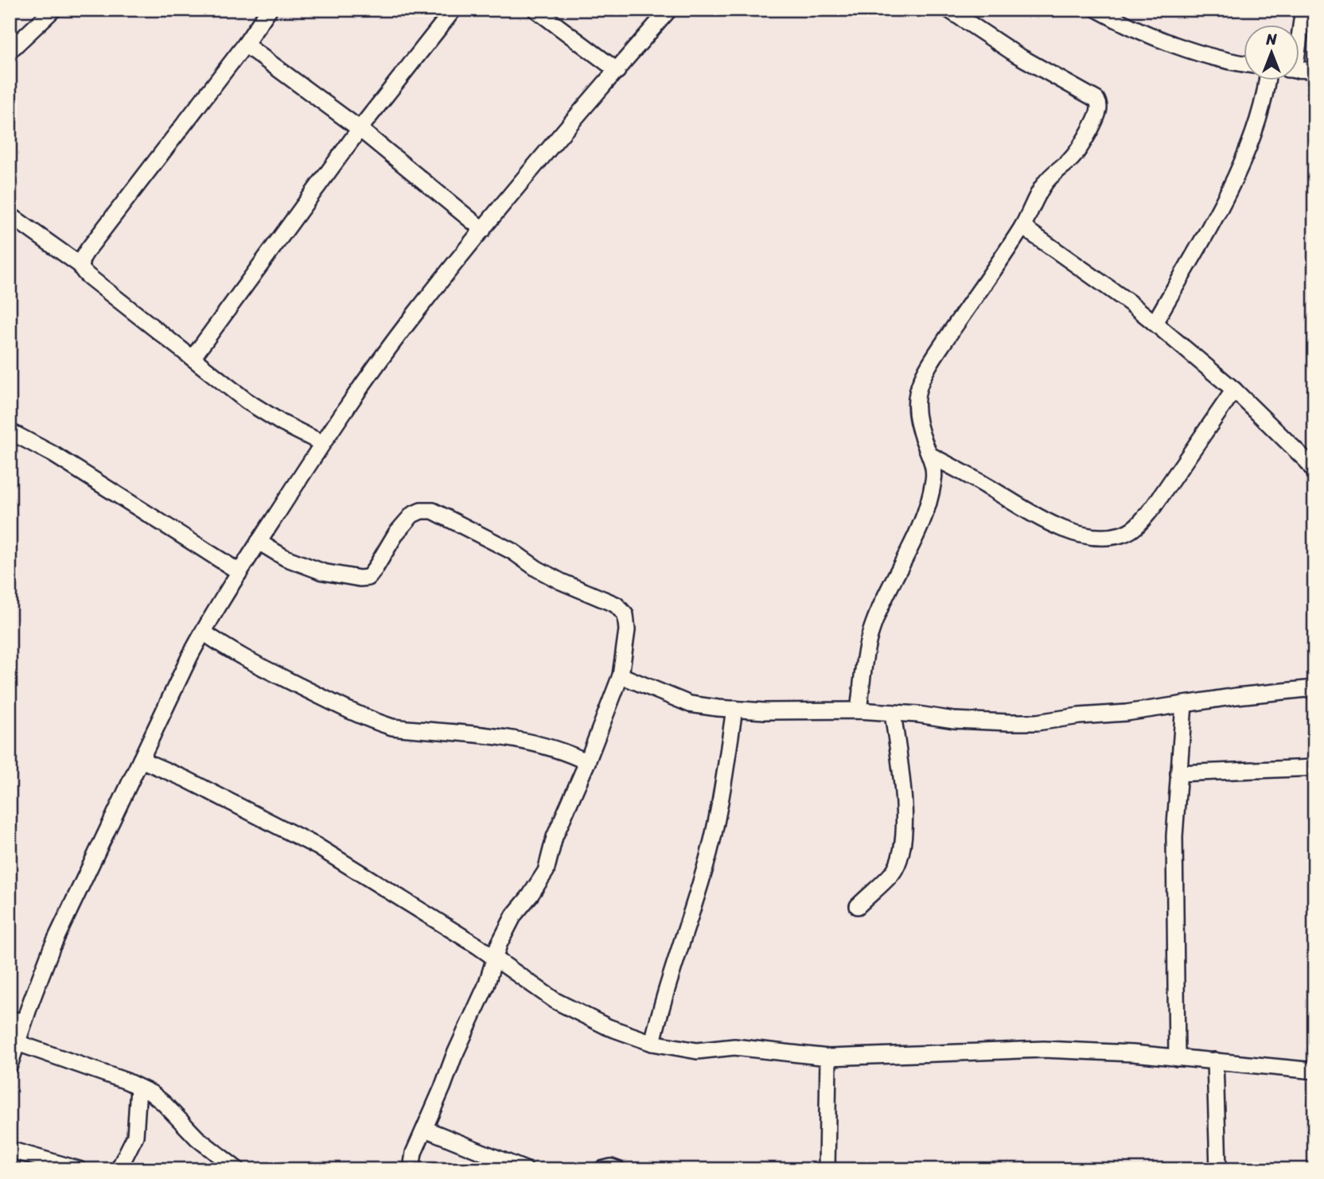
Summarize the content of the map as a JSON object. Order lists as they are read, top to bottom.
{
  "north": "top"
}
